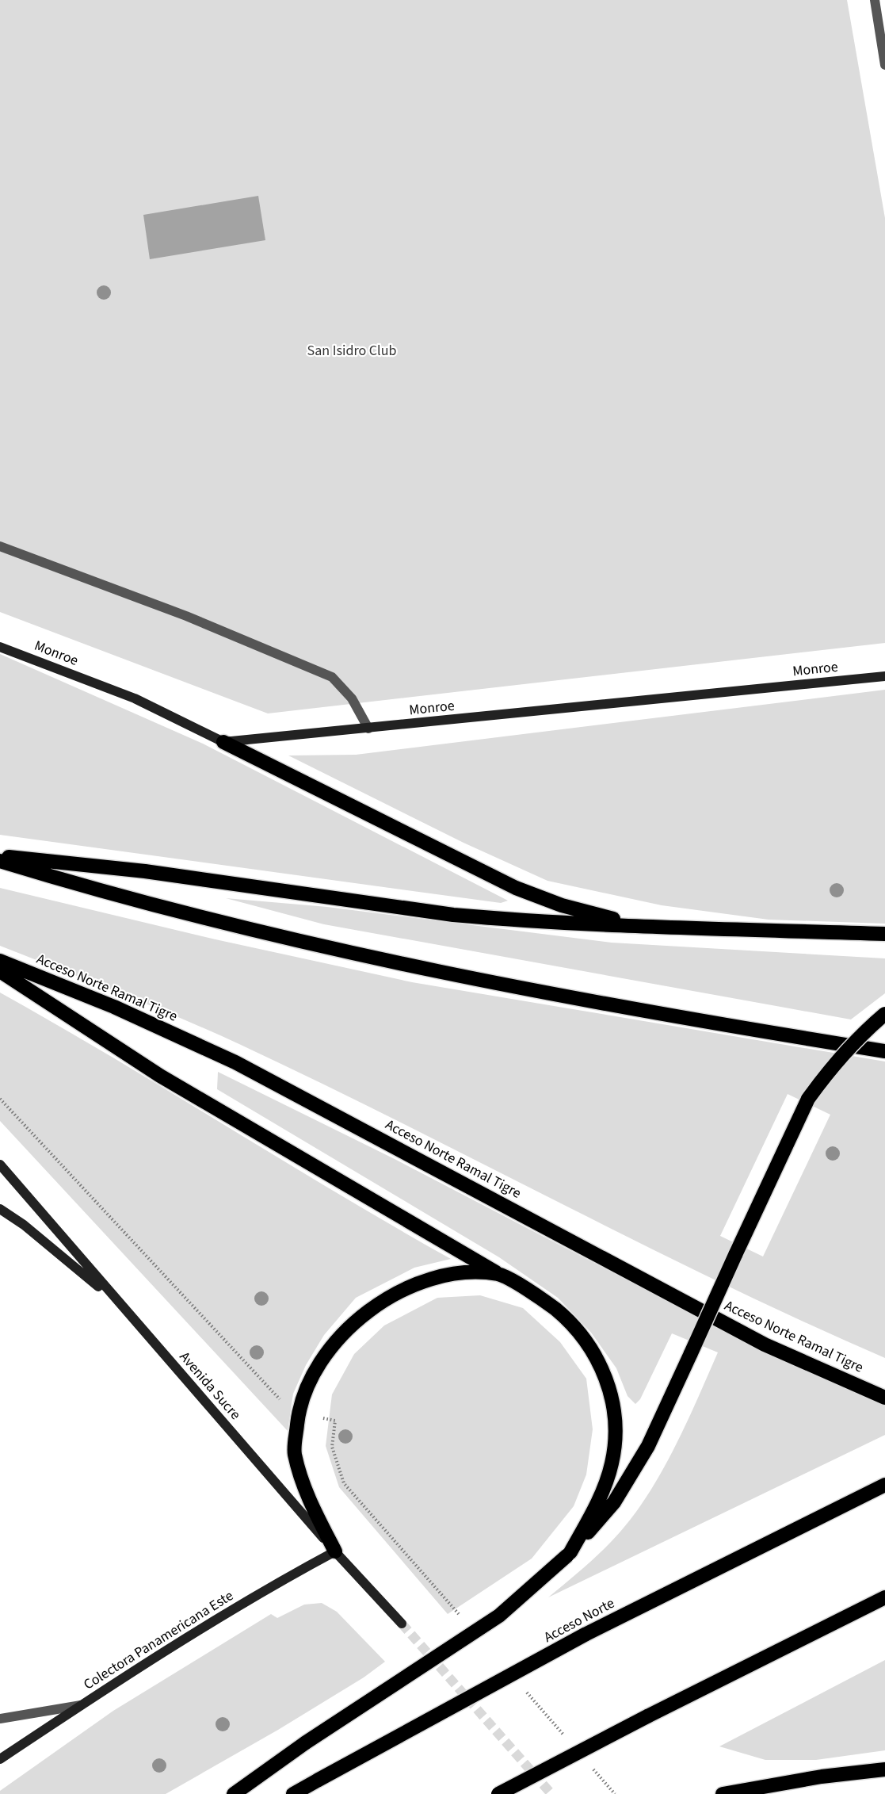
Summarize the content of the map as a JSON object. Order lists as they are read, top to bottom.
{
  "streets": {
    "highway": ["Acceso Norte Ramal Tigre", "Acceso Norte"],
    "street": ["Monroe", "Avenida Sucre", "Colectora Panamericana Este"]
  },
  "crossings": [
    ["Avenida Sucre", "Colectora Panamericana Este"]
  ],
  "parks": ["San Isidro Club"]
}
